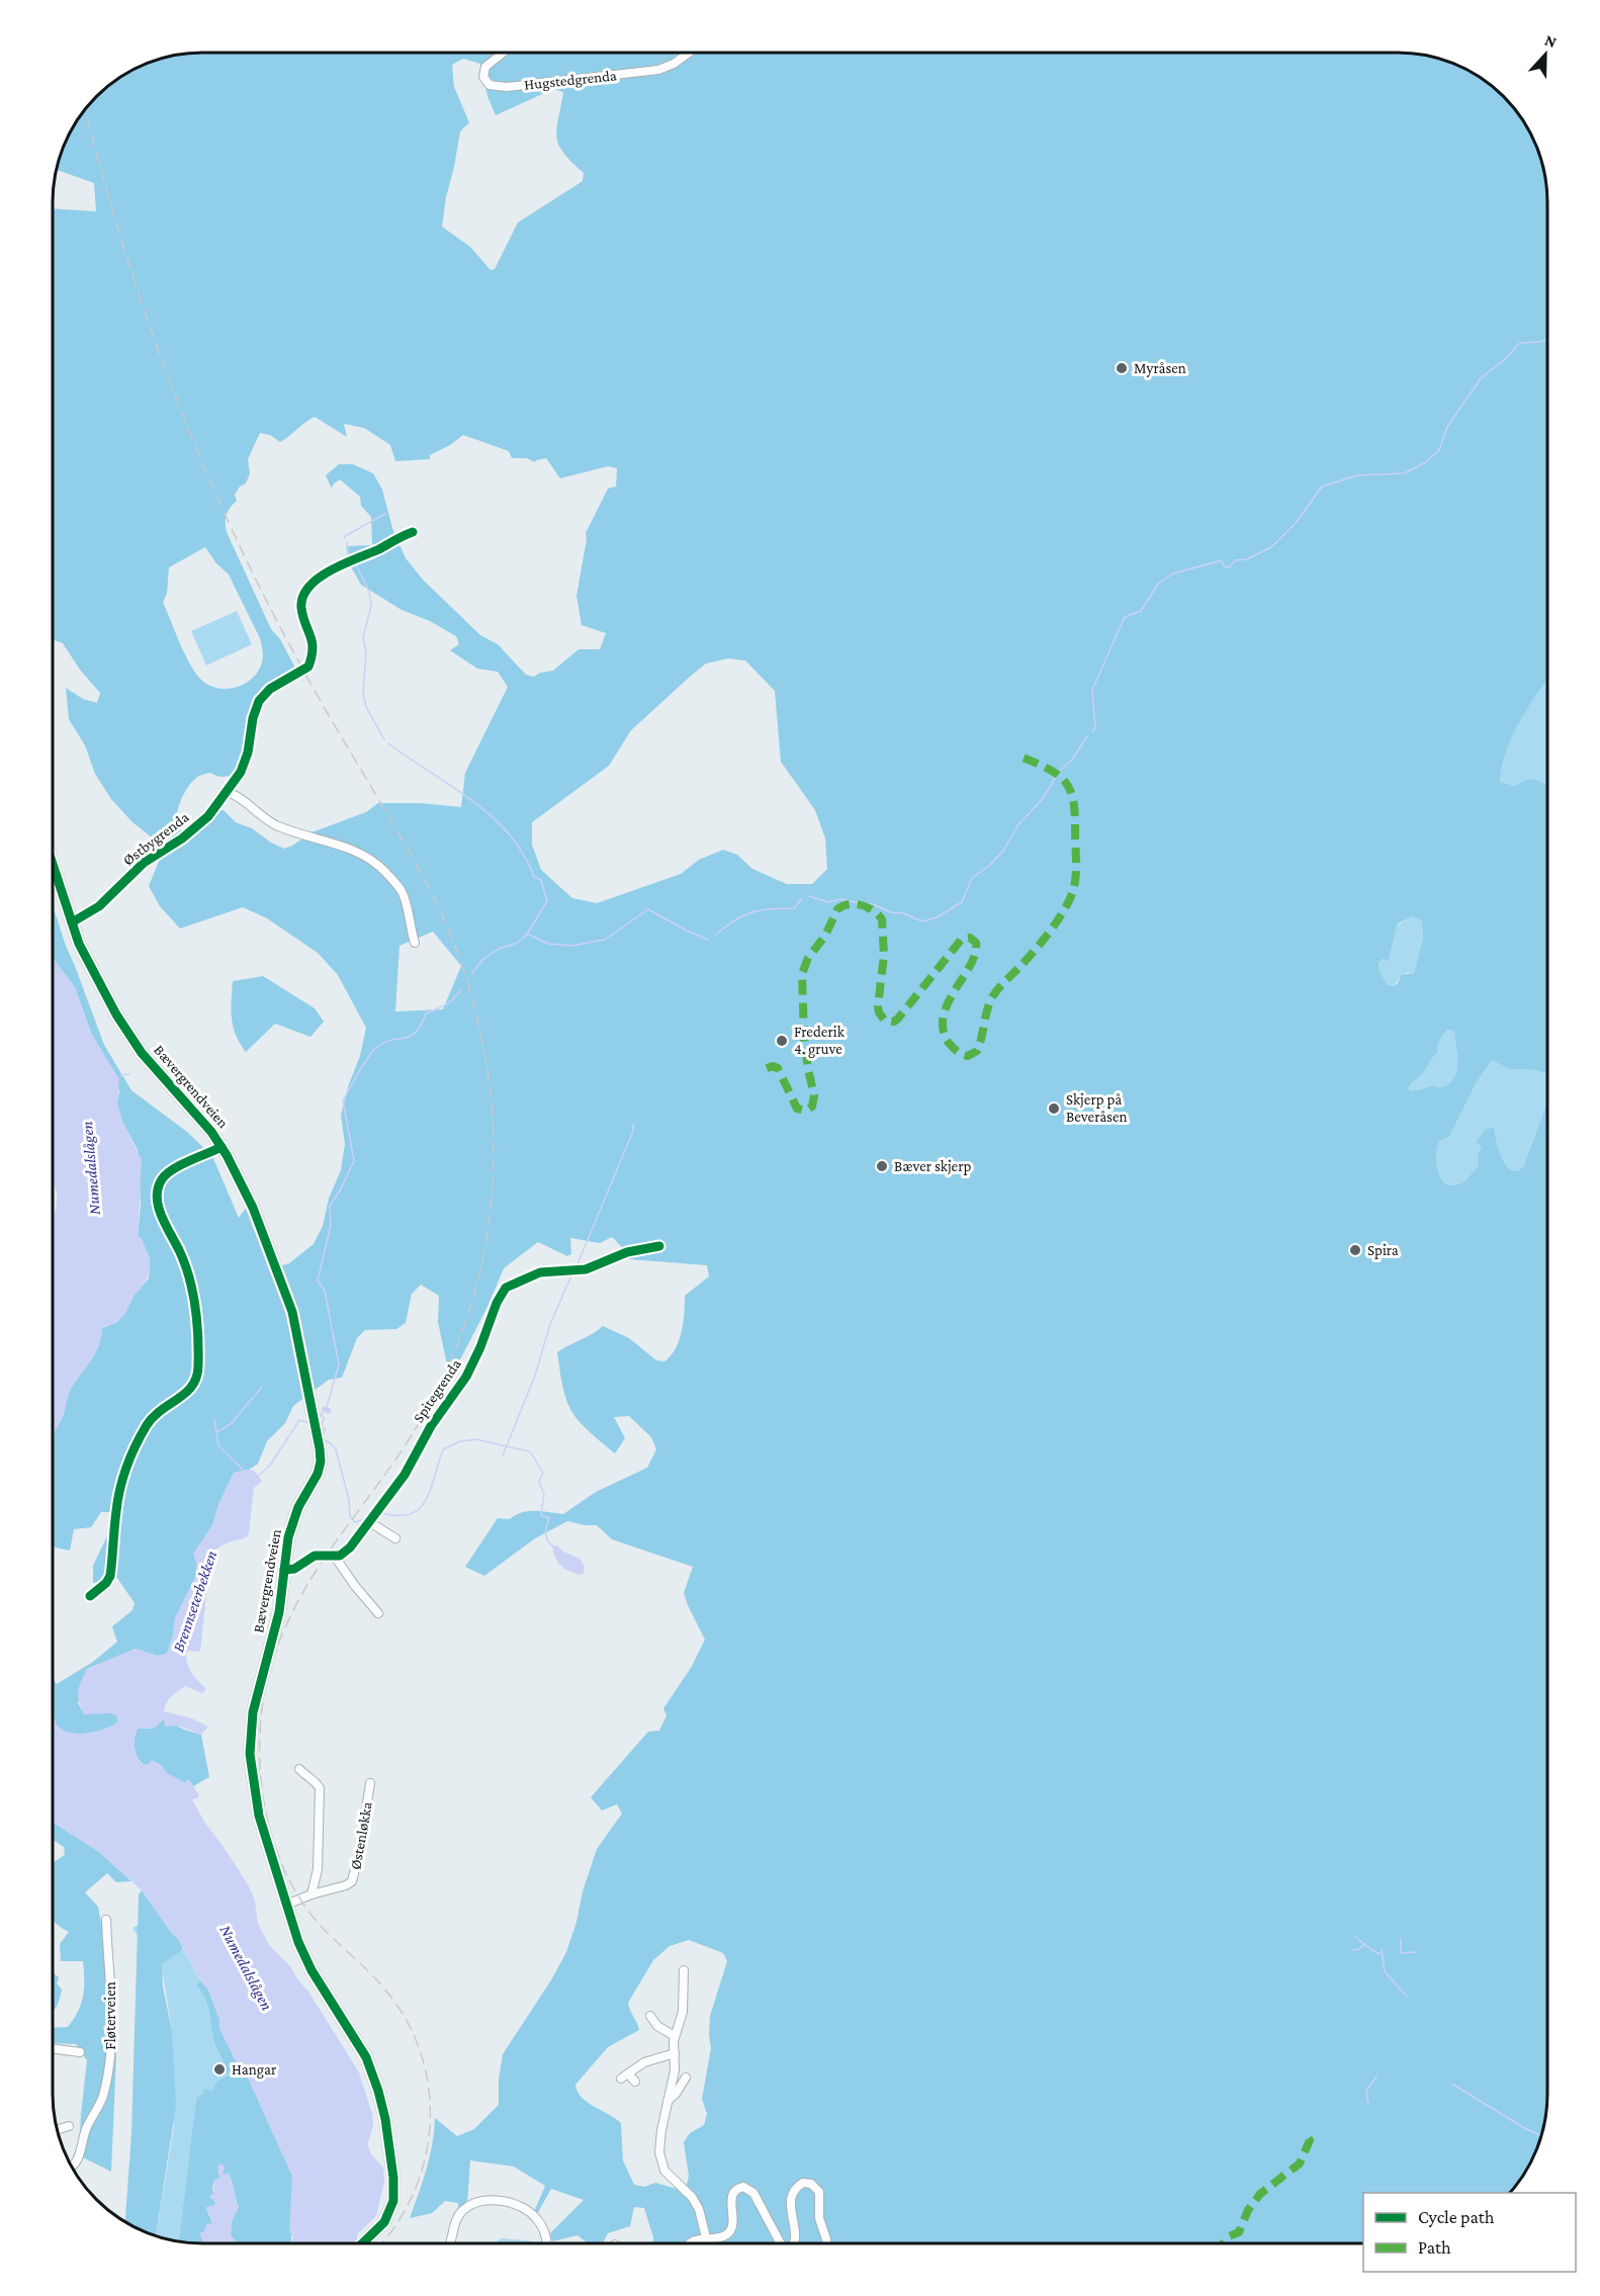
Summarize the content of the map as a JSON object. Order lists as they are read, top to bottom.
{
  "streets": {
    "main road": ["Bævergrendveien"],
    "street": [
      "Hugstedgrenda",
      "Østbygrenda",
      "Spitegrenda",
      "Østenløkka",
      "Fløterveien"
    ]
  },
  "crossings": [
    ["Østbygrenda", "Bævergrendveien"],
    ["Bævergrendveien", "Østenløkka"]
  ],
  "water": ["Numedalslågen", "Brennseterbekken"],
  "places": [
    "Myråsen",
    "Frederik 4. gruve",
    "Skjerp på Beveråsen",
    "Bæver skjerp",
    "Spira",
    "Hangar"
  ],
  "legend": ["Cycle path", "Path"],
  "north": "top"
}
